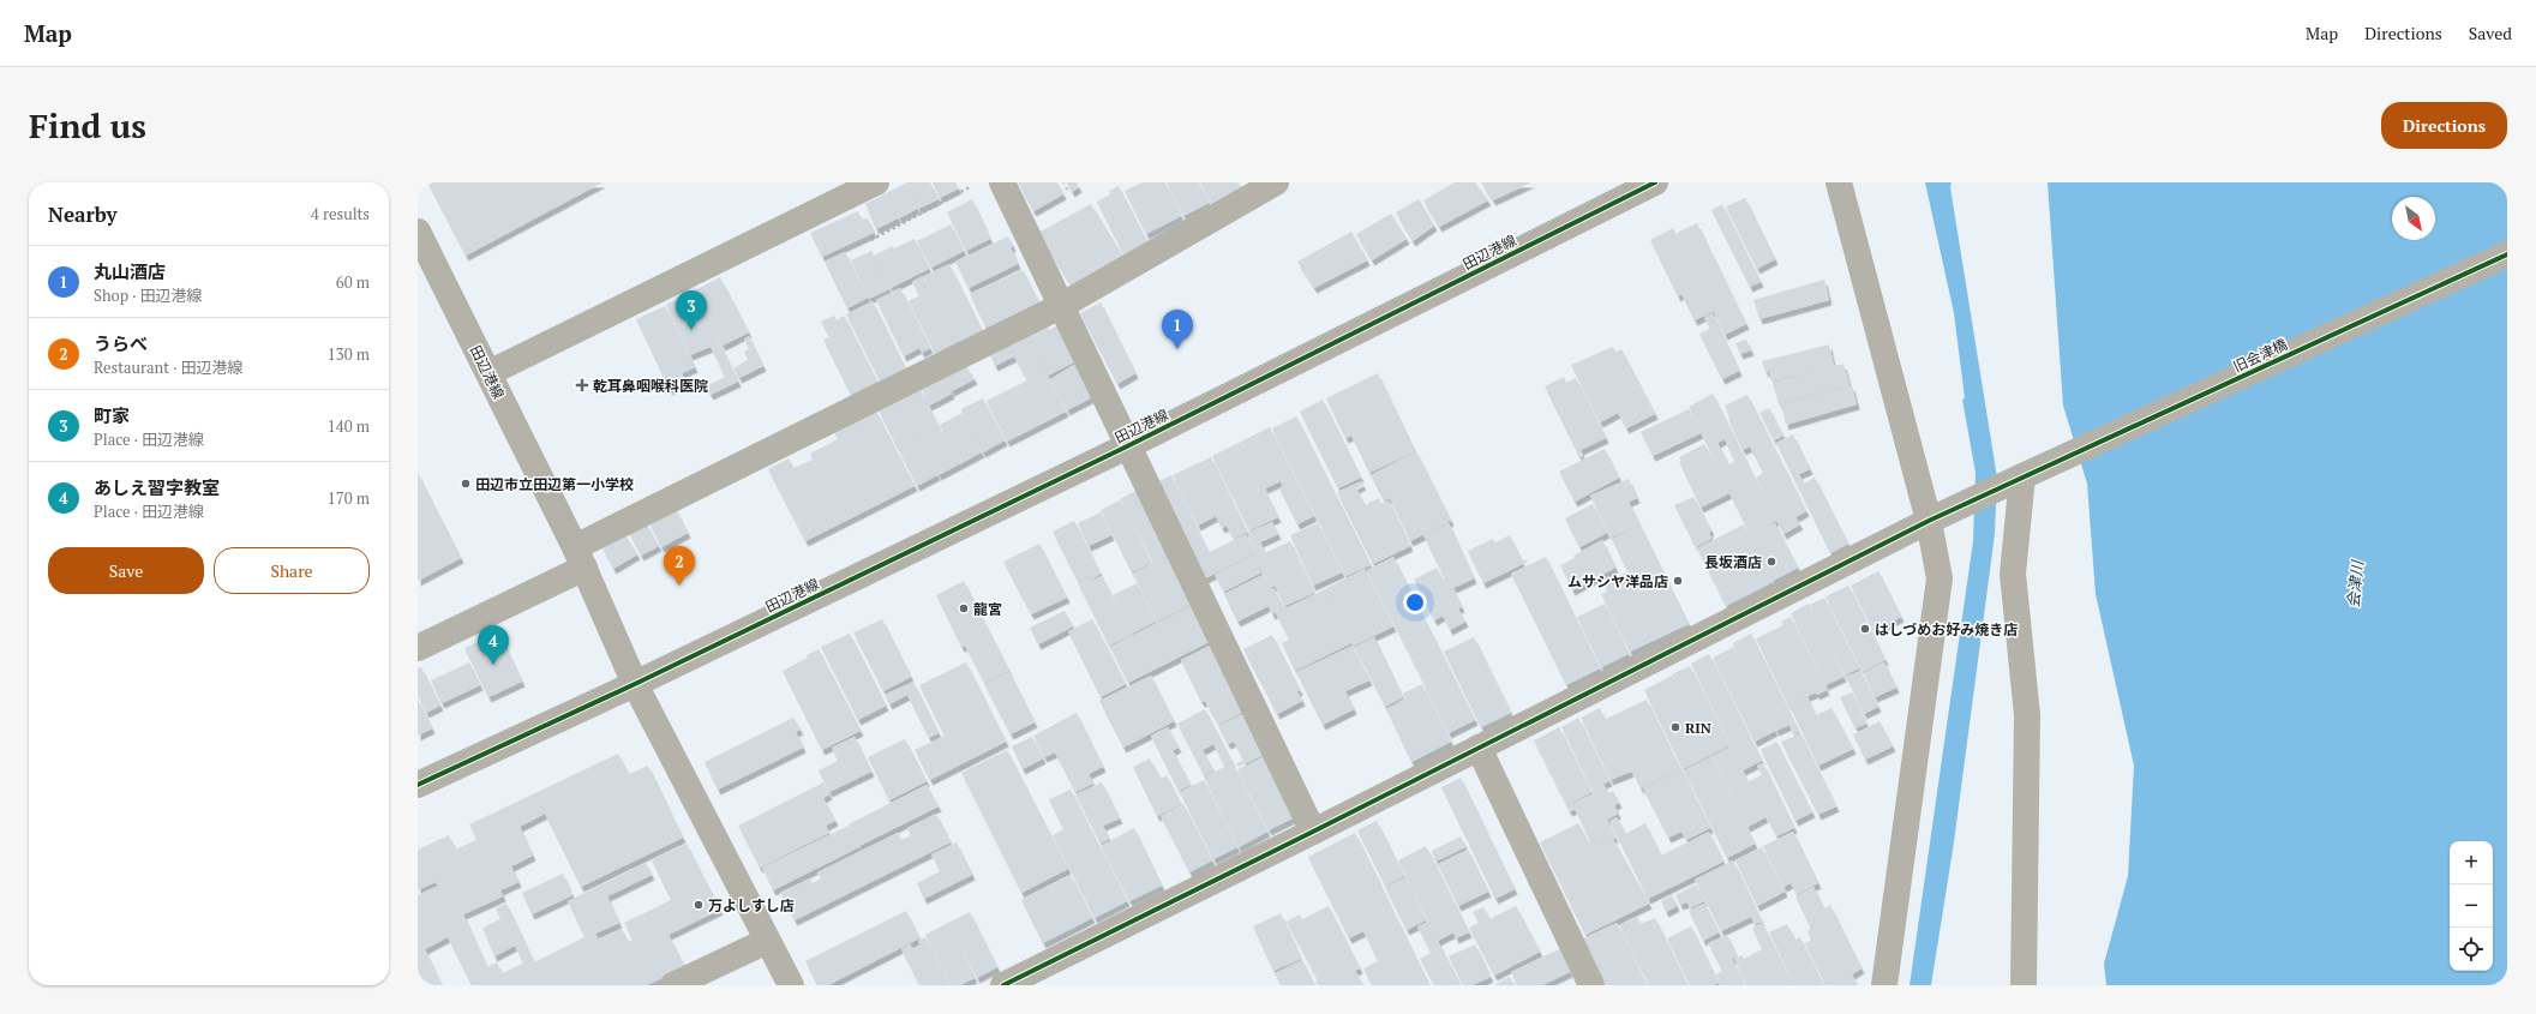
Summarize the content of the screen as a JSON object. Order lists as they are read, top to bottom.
{
  "streets": {
    "main road": ["田辺港線"],
    "street": ["旧会津橋"]
  },
  "water": ["会津川"],
  "places": {
    "health": ["乾耳鼻咽喉科医院"],
    "other": [
      "田辺市立田辺第一小学校",
      "長坂酒店",
      "ムサシヤ洋品店",
      "龍宮",
      "はしづめお好み焼き店",
      "RIN",
      "万よしすし店"
    ]
  },
  "north": "bottom right",
  "page": {
    "header": "Map",
    "nav": ["Map", "Directions", "Saved"],
    "buttons": [
      "Directions",
      ["Save", "Share"]
    ],
    "title": "Find us",
    "heading": ["Nearby", "4 results"],
    "list": [
      {
        "mark": "1",
        "name": "丸山酒店",
        "note": "Shop · 田辺港線",
        "value": "60 m"
      },
      {
        "mark": "2",
        "name": "うらべ",
        "note": "Restaurant · 田辺港線",
        "value": "130 m"
      },
      {
        "mark": "3",
        "name": "町家",
        "note": "Place · 田辺港線",
        "value": "140 m"
      },
      {
        "mark": "4",
        "name": "あしえ習字教室",
        "note": "Place · 田辺港線",
        "value": "170 m"
      }
    ],
    "pins": [
      "3",
      "1",
      "2",
      "4"
    ],
    "map_buttons": ["+", "−"]
  }
}
